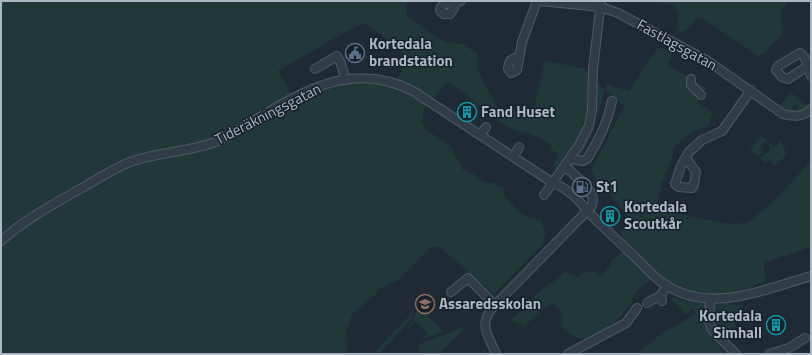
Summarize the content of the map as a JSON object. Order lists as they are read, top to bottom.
{
  "streets": {
    "street": ["Fastlagsgatan", "Tideräkningsgatan"]
  },
  "places": {
    "public building": ["Kortedala brandstation"],
    "building": ["Fand Huset", "Kortedala Scoutkår", "Kortedala Simhall"],
    "fuel station": ["St1"],
    "school or university": ["Assaredsskolan"]
  }
}
